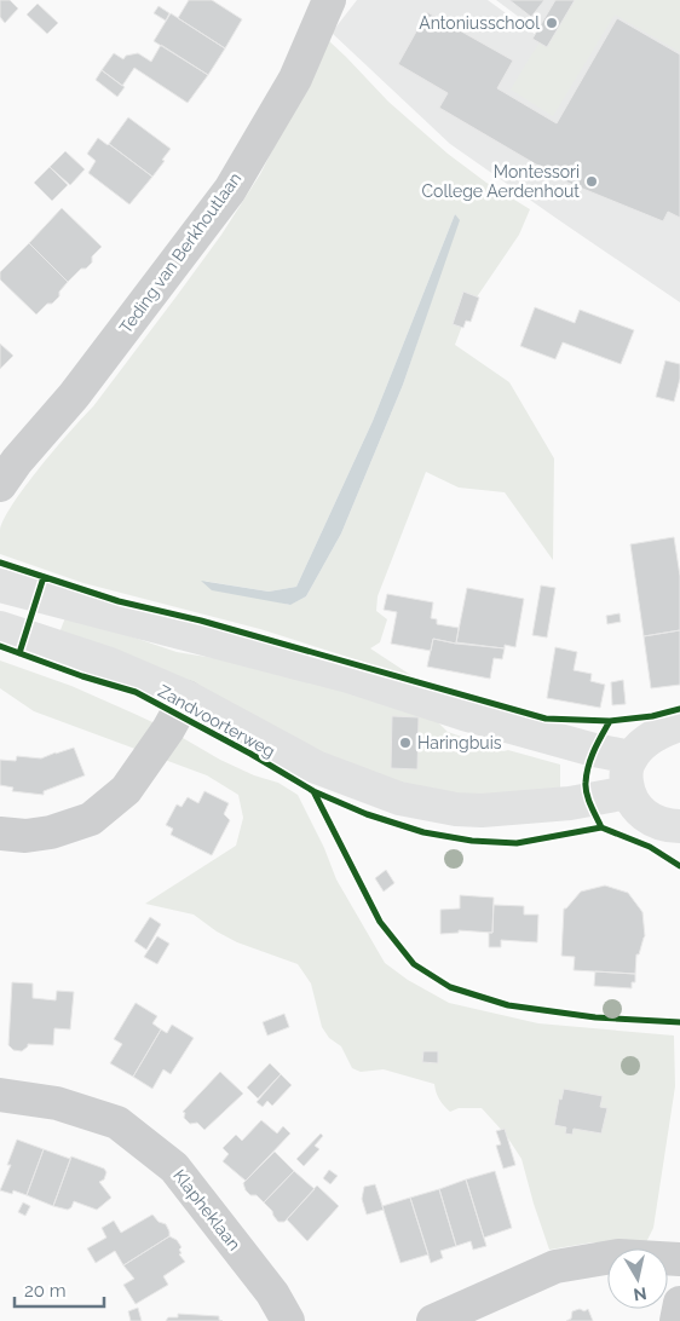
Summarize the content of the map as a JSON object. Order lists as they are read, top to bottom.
{
  "streets": {
    "main road": ["Zandvoorterweg"],
    "street": ["Teding van Berkhoutlaan", "Klapheklaan"]
  },
  "places": ["Antoniusschool", "Montessori College Aerdenhout", "Haringbuis"],
  "scale_bar": "20 m",
  "north": "bottom"
}
